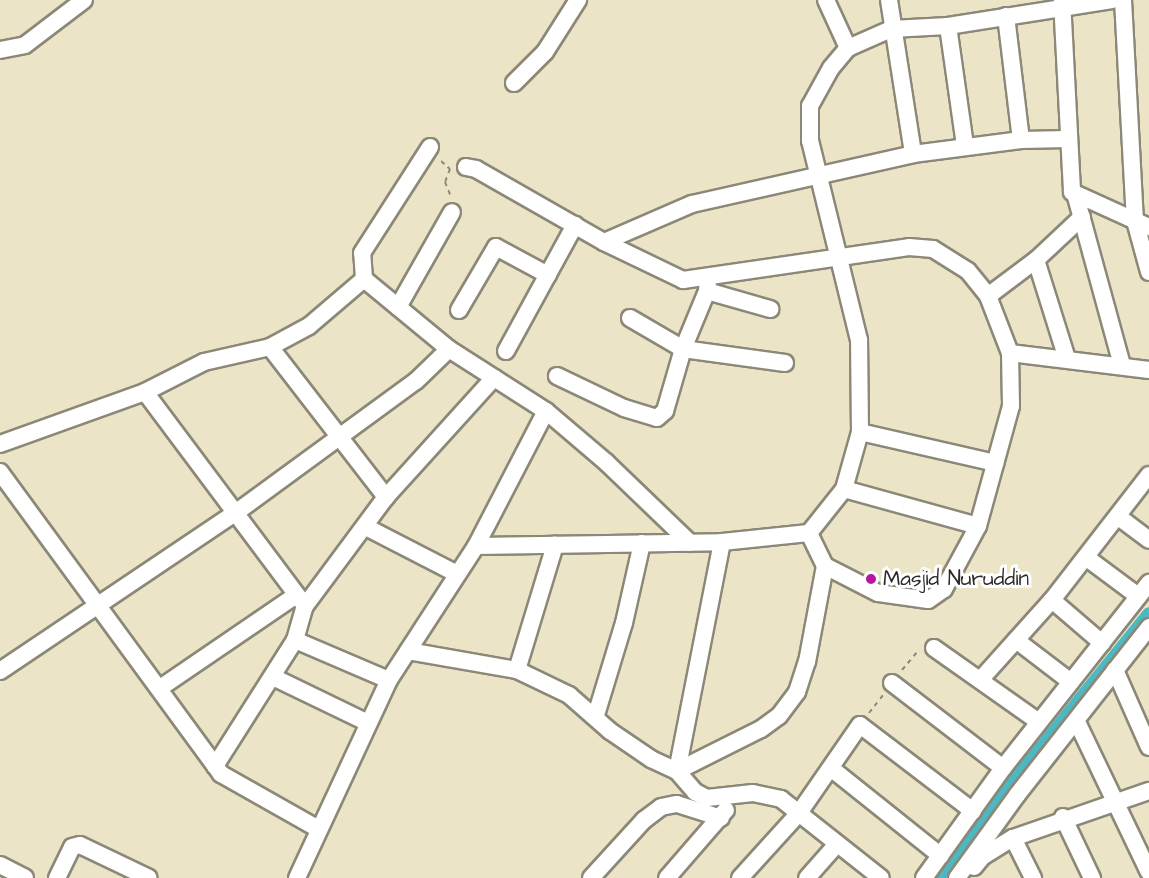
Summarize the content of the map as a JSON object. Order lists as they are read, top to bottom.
{
  "places": ["Masjid Nuruddin"]
}
